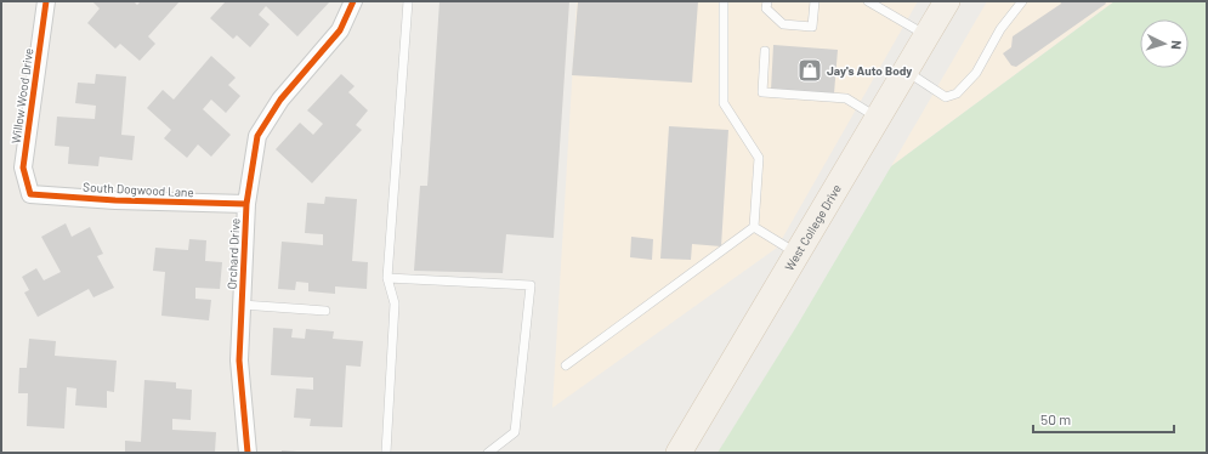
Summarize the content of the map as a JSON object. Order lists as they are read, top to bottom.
{
  "streets": {
    "main road": ["West College Drive"],
    "street": ["Willow Wood Drive", "South Dogwood Lane", "Orchard Drive"]
  },
  "crossings": [
    ["Willow Wood Drive", "South Dogwood Lane"],
    ["South Dogwood Lane", "Orchard Drive"]
  ],
  "places": {
    "shop": ["Jay's Auto Body"]
  },
  "scale_bar": "50 m",
  "north": "right"
}
